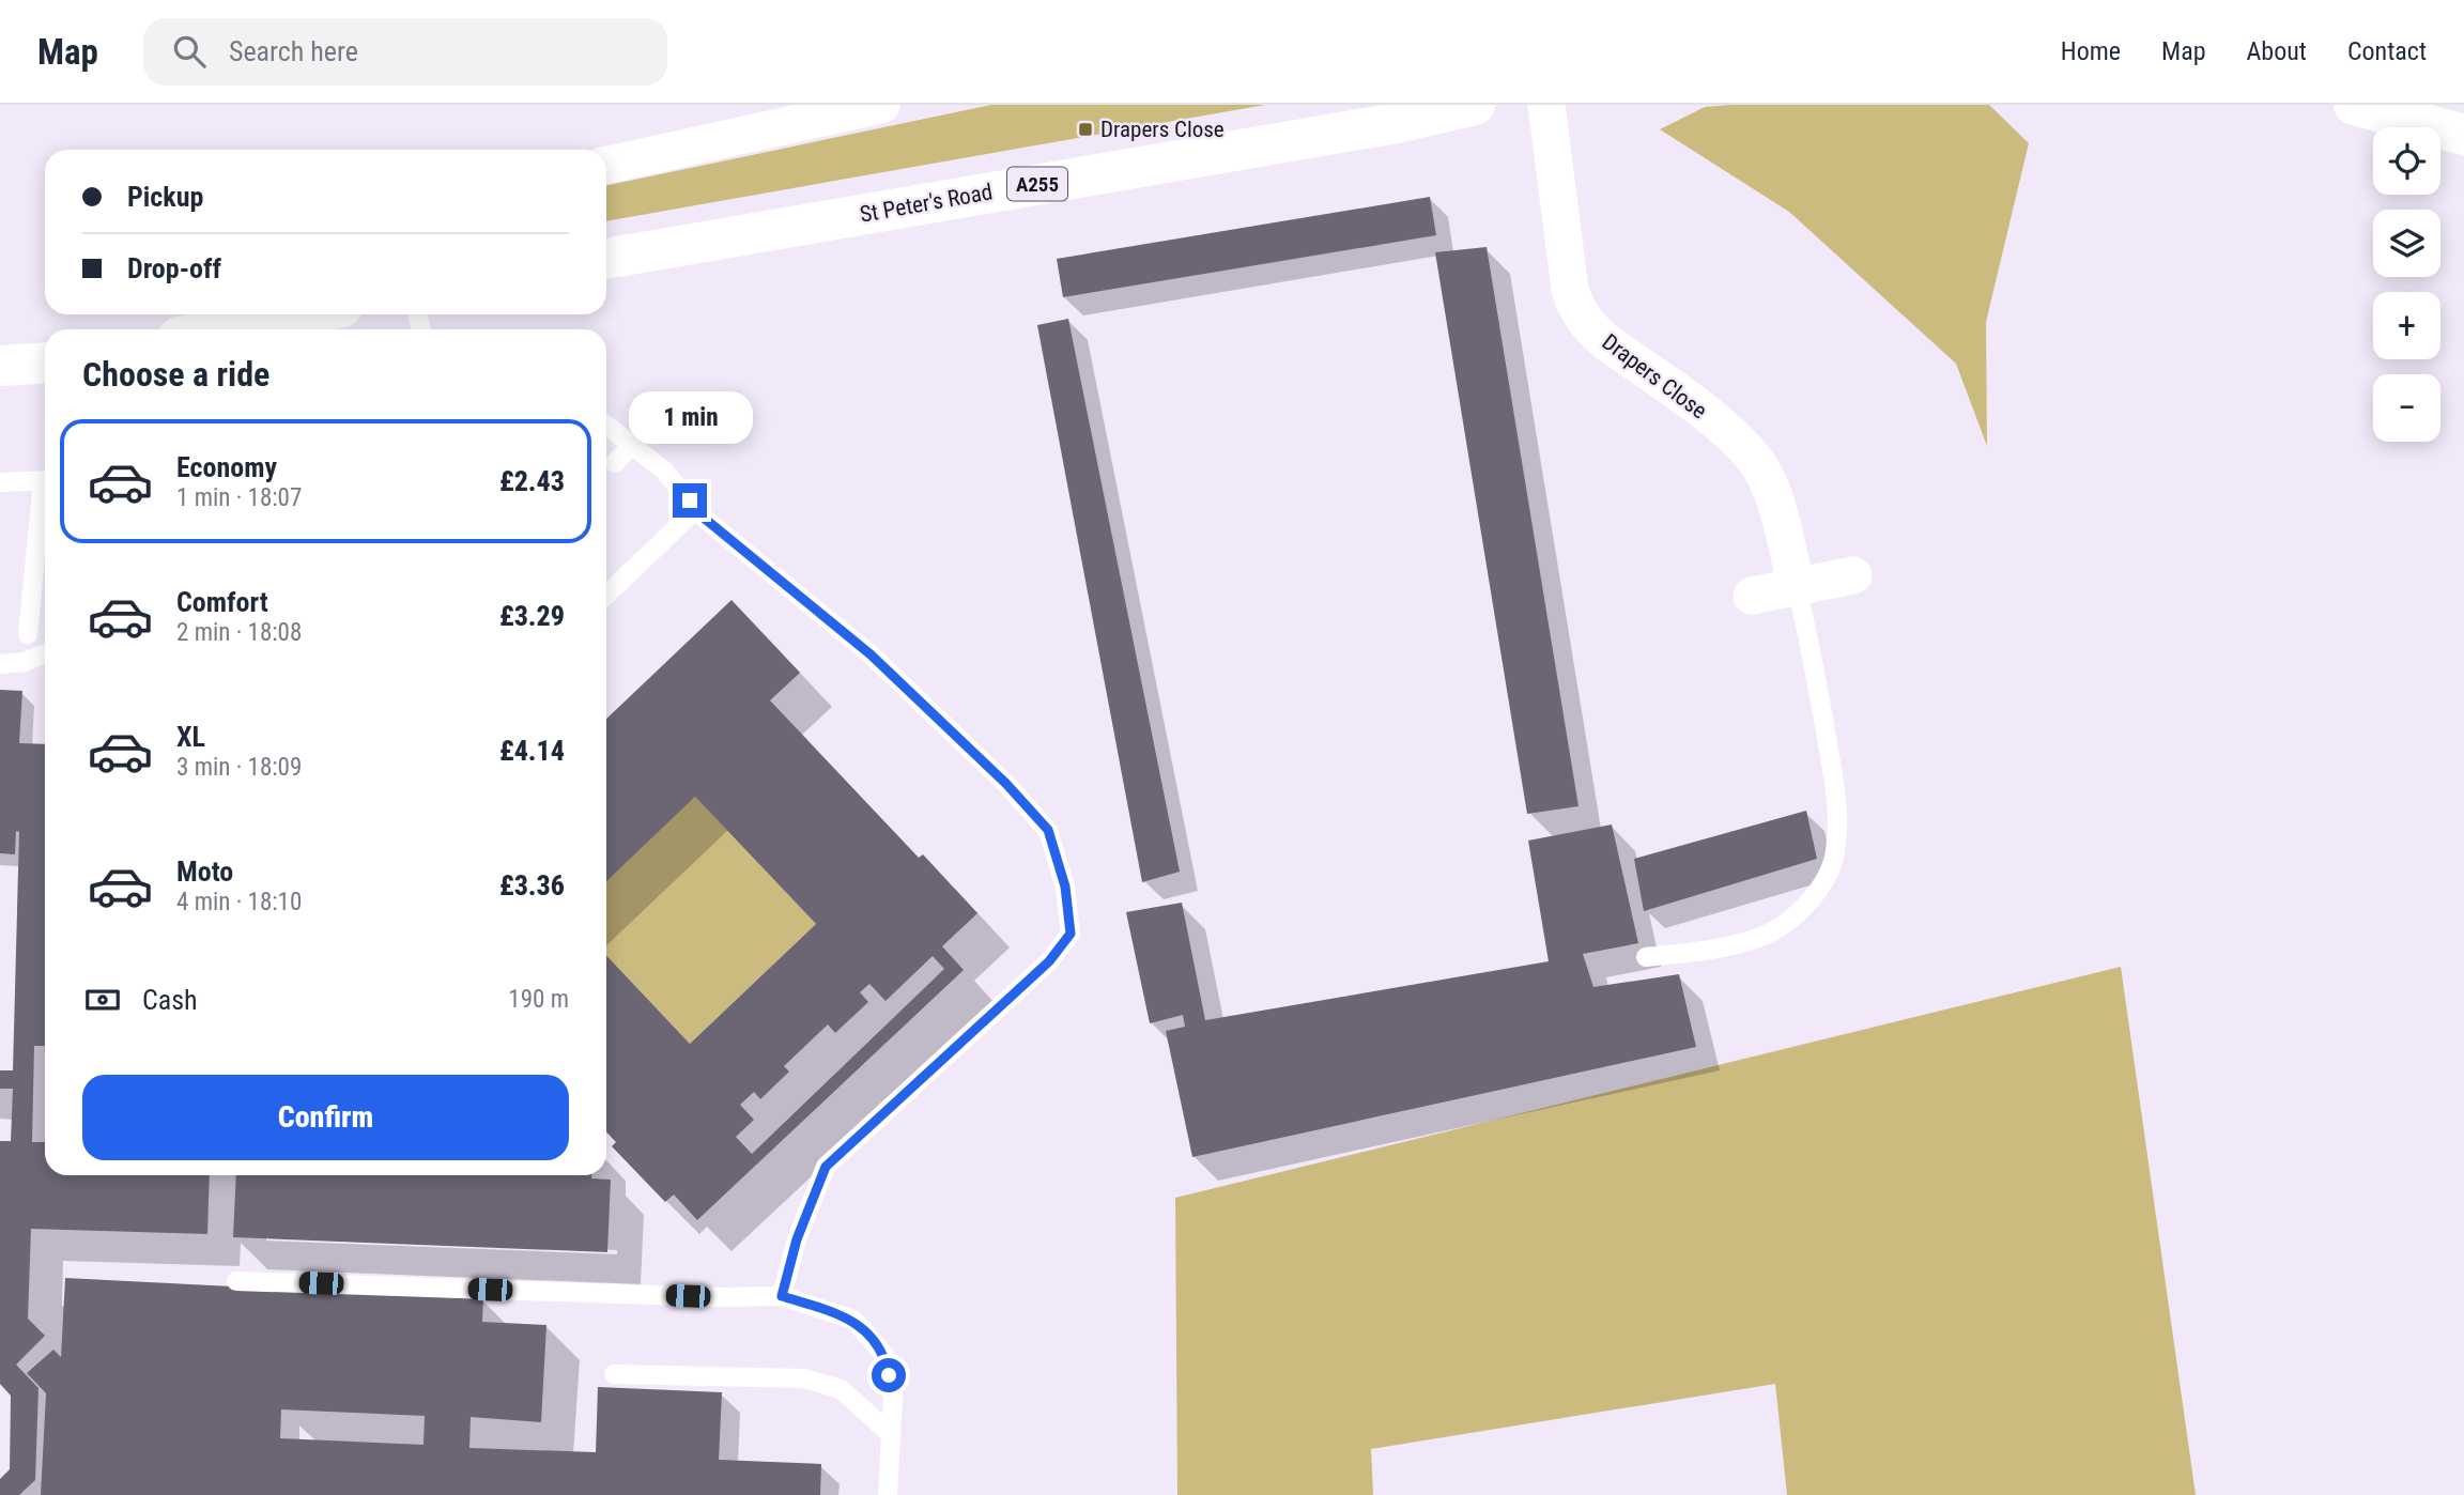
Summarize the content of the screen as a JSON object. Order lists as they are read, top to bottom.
{
  "streets": {
    "main road": ["A255", "St Peter's Road"],
    "street": ["Drapers Close"]
  },
  "places": {
    "transit": ["Drapers Close"]
  },
  "page": {
    "header": "Map",
    "search": "Search here",
    "nav": [
      "Home",
      "Map",
      "About",
      "Contact"
    ],
    "map_buttons": ["+", "−"],
    "banner": ["Pickup", "Drop-off"],
    "heading": "Choose a ride",
    "bubble": "1 min",
    "list": [
      {
        "name": "Economy",
        "note": "1 min · 18:07",
        "value": "£2.43"
      },
      {
        "name": "Comfort",
        "note": "2 min · 18:08",
        "value": "£3.29"
      },
      {
        "name": "XL",
        "note": "3 min · 18:09",
        "value": "£4.14"
      },
      {
        "name": "Moto",
        "note": "4 min · 18:10",
        "value": "£3.36"
      }
    ],
    "pay": ["Cash", "190 m"],
    "buttons": "Confirm"
  }
}
